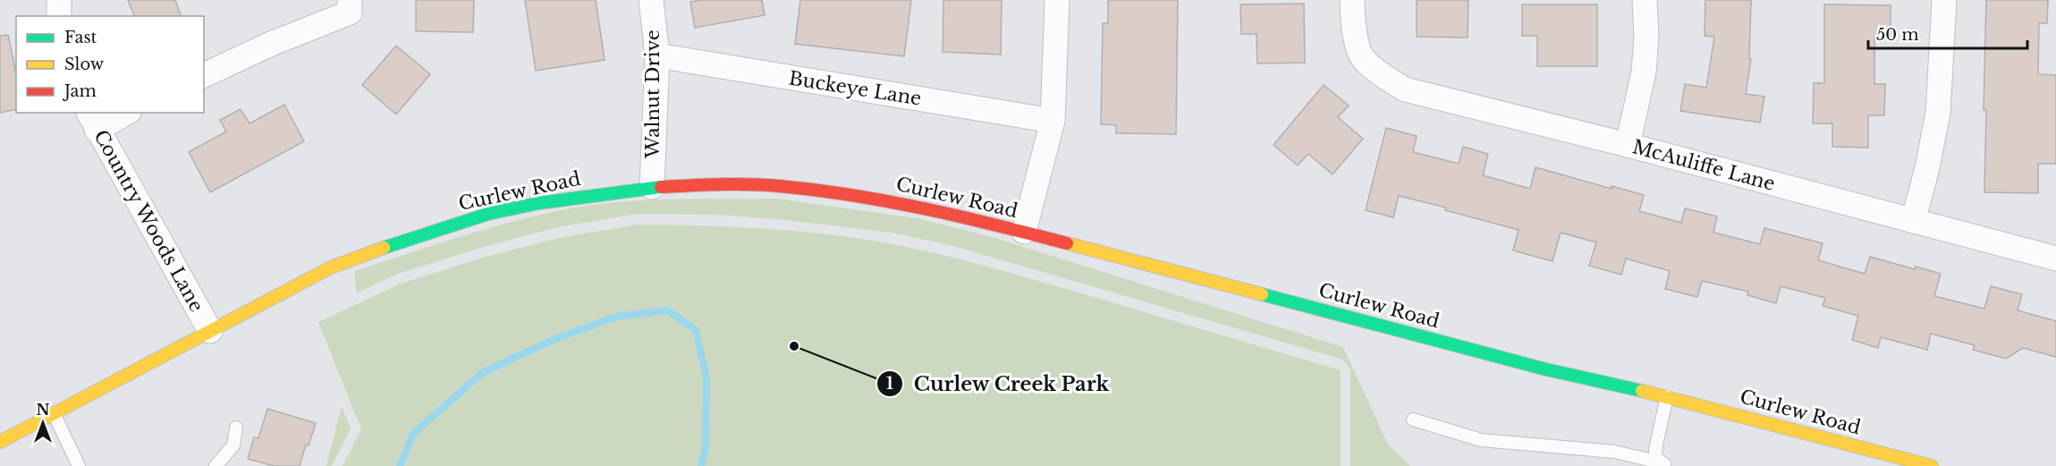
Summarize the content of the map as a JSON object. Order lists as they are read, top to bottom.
{
  "streets": {
    "main road": ["Curlew Road"],
    "street": [
      "Buckeye Lane",
      "Walnut Drive",
      "McAuliffe Lane",
      "Country Woods Lane"
    ]
  },
  "crossings": [
    ["Buckeye Lane", "Walnut Drive"],
    ["Walnut Drive", "Curlew Road"],
    ["Curlew Road", "Country Woods Lane"]
  ],
  "places": ["Curlew Creek Park"],
  "legend": ["Fast", "Slow", "Jam"],
  "scale_bar": "50 m",
  "north": "top"
}
